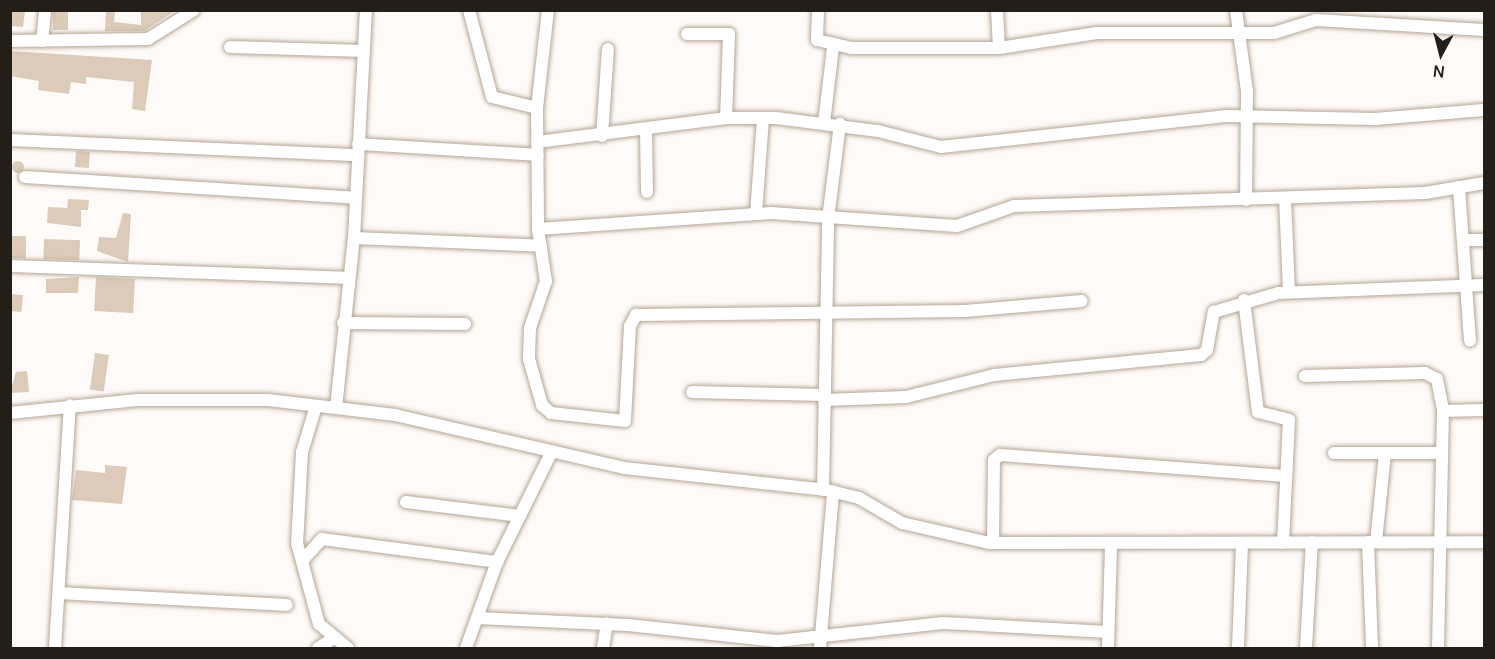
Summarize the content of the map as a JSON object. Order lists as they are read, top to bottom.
{
  "north": "bottom"
}
